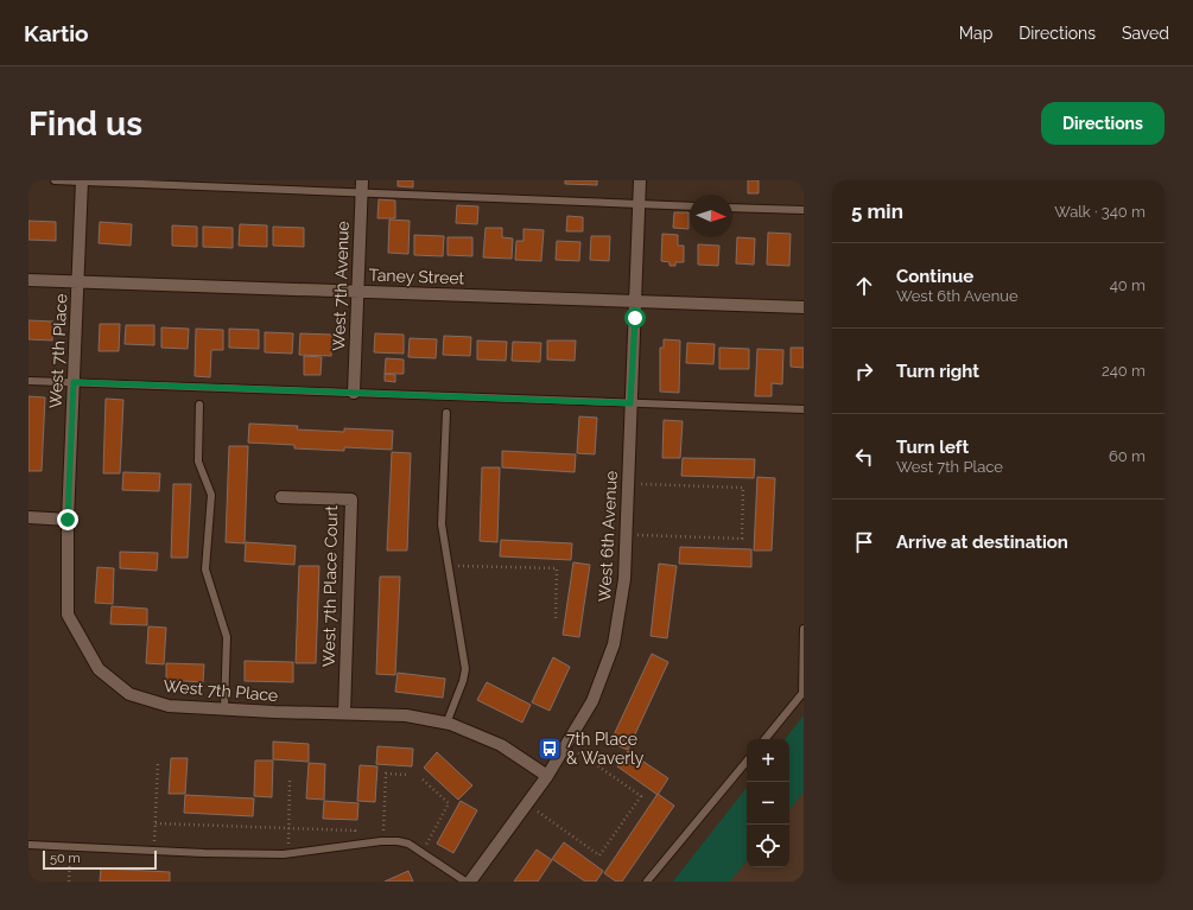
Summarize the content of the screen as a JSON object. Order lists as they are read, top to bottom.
{
  "streets": {
    "street": [
      "Taney Street",
      "West 7th Avenue",
      "West 7th Place",
      "West 6th Avenue",
      "West 7th Place Court"
    ]
  },
  "crossings": [
    ["Taney Street", "West 7th Avenue"],
    ["Taney Street", "West 7th Place"],
    ["Taney Street", "West 6th Avenue"],
    ["West 7th Place", "West 6th Avenue"],
    ["West 7th Place", "West 7th Place Court"]
  ],
  "places": {
    "bus stop": ["7th Place & Waverly"]
  },
  "scale_bar": "50 m",
  "north": "right",
  "page": {
    "header": "Kartio",
    "nav": ["Map", "Directions", "Saved"],
    "buttons": "Directions",
    "title": "Find us",
    "heading": ["5 min", "Walk · 340 m"],
    "list": [
      ["Continue", "West 6th Avenue", "40 m"],
      ["Turn right", "240 m"],
      ["Turn left", "West 7th Place", "60 m"],
      "Arrive at destination"
    ],
    "map_buttons": ["+", "−"],
    "scale": "50 m"
  }
}
